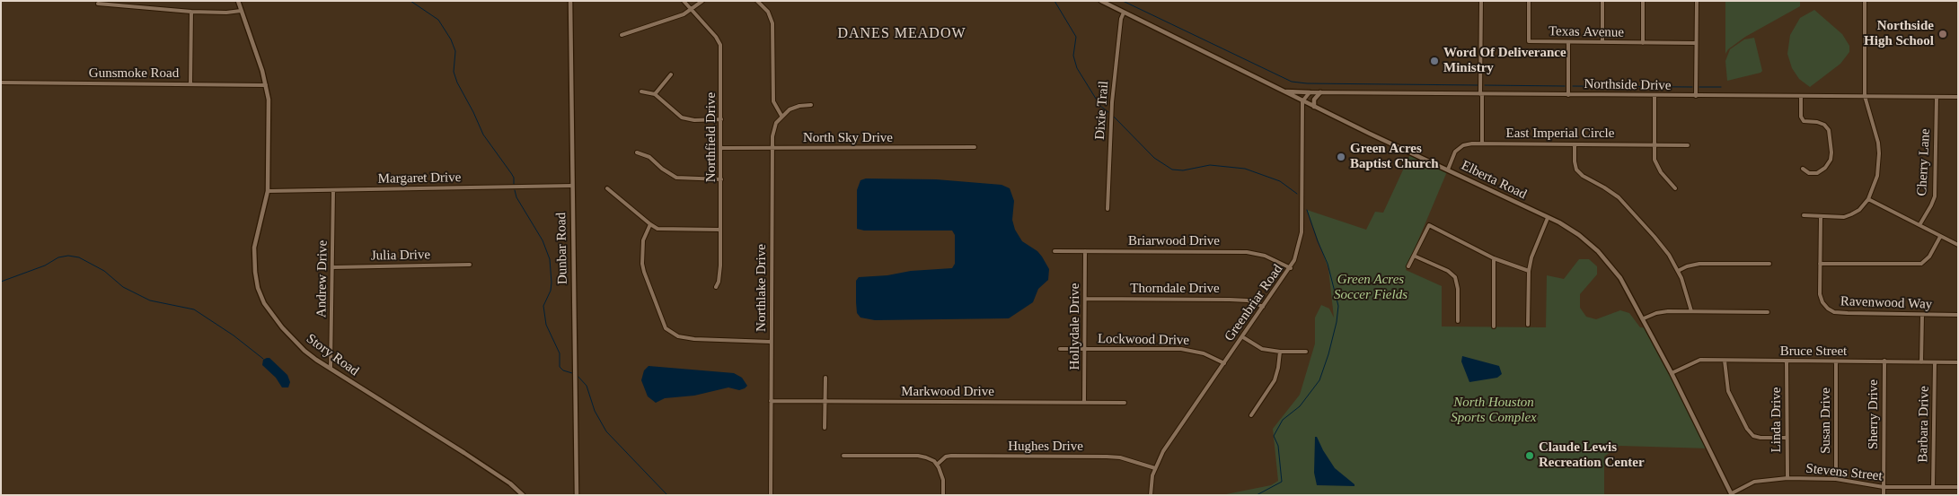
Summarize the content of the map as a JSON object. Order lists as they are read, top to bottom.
{
  "streets": {
    "street": [
      "Texas Avenue",
      "Gunsmoke Road",
      "Northside Drive",
      "Dixie Trail",
      "East Imperial Circle",
      "Northfield Drive",
      "North Sky Drive",
      "Cherry Lane",
      "Margaret Drive",
      "Elberta Road",
      "Briarwood Drive",
      "Dunbar Road",
      "Julia Drive",
      "Andrew Drive",
      "Northlake Drive",
      "Thorndale Drive",
      "Greenbriar Road",
      "Ravenwood Way",
      "Hollydale Drive",
      "Lockwood Drive",
      "Bruce Street",
      "Story Road",
      "Markwood Drive",
      "Sherry Drive",
      "Linda Drive",
      "Susan Drive",
      "Barbara Drive",
      "Hughes Drive",
      "Stevens Street"
    ]
  },
  "crossings": [
    ["Gunsmoke Road", "Story Road"],
    ["Northside Drive", "Cherry Lane"],
    ["Dixie Trail", "Elberta Road"],
    ["East Imperial Circle", "Elberta Road"],
    ["Northfield Drive", "North Sky Drive"],
    ["North Sky Drive", "Northlake Drive"],
    ["Margaret Drive", "Dunbar Road"],
    ["Margaret Drive", "Andrew Drive"],
    ["Margaret Drive", "Story Road"],
    ["Elberta Road", "Greenbriar Road"],
    ["Elberta Road", "Bruce Street"],
    ["Elberta Road", "Stevens Street"],
    ["Briarwood Drive", "Greenbriar Road"],
    ["Briarwood Drive", "Hollydale Drive"],
    ["Julia Drive", "Andrew Drive"],
    ["Andrew Drive", "Story Road"],
    ["Northlake Drive", "Markwood Drive"],
    ["Thorndale Drive", "Greenbriar Road"],
    ["Thorndale Drive", "Hollydale Drive"],
    ["Greenbriar Road", "Lockwood Drive"],
    ["Greenbriar Road", "Hughes Drive"],
    ["Hollydale Drive", "Lockwood Drive"],
    ["Hollydale Drive", "Markwood Drive"],
    ["Bruce Street", "Sherry Drive"],
    ["Bruce Street", "Linda Drive"],
    ["Bruce Street", "Susan Drive"],
    ["Bruce Street", "Barbara Drive"],
    ["Sherry Drive", "Stevens Street"],
    ["Linda Drive", "Stevens Street"],
    ["Susan Drive", "Stevens Street"],
    ["Barbara Drive", "Stevens Street"]
  ],
  "districts": ["DANES MEADOW"],
  "parks": ["Green Acres Soccer Fields", "North Houston Sports Complex"],
  "places": [
    "Northside High School",
    "Word Of Deliverance Ministry",
    "Green Acres Baptist Church",
    "Claude Lewis Recreation Center"
  ]
}
